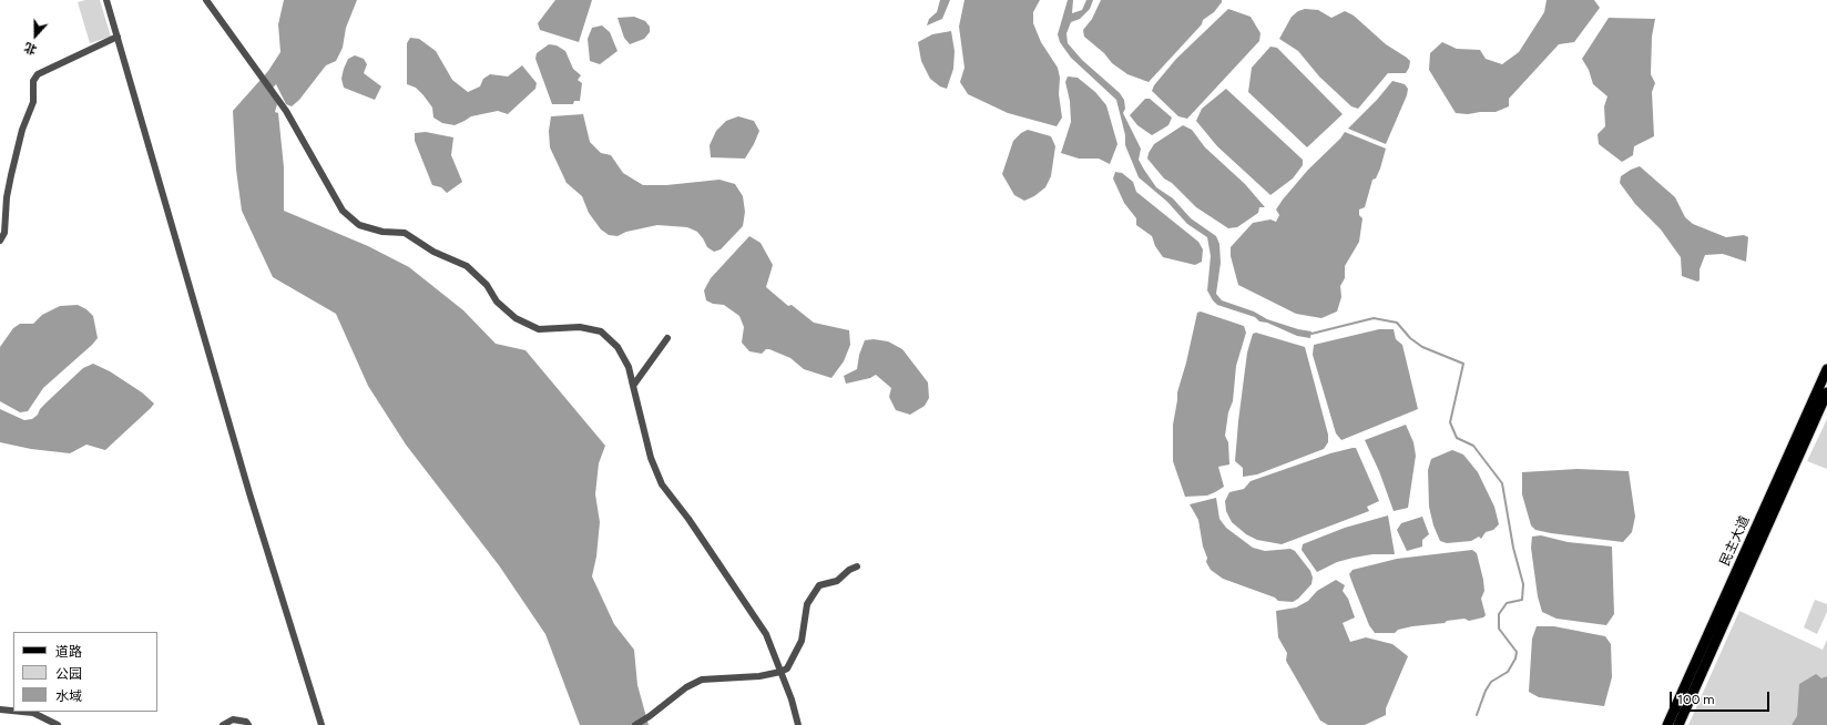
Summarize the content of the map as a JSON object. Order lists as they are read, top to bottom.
{
  "streets": {
    "main road": ["民主大道"]
  },
  "legend": ["道路", "公园", "水域"],
  "scale_bar": "100 m",
  "north": "bottom"
}
